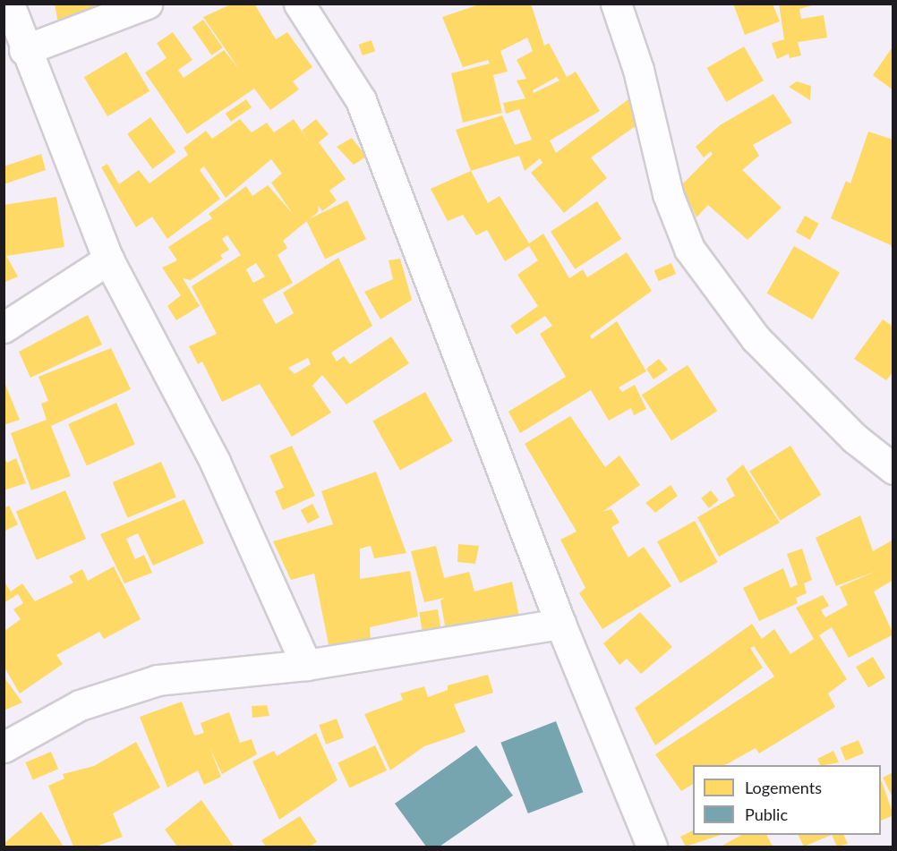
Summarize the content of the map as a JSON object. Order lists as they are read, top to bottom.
{
  "legend": ["Logements", "Public"]
}
